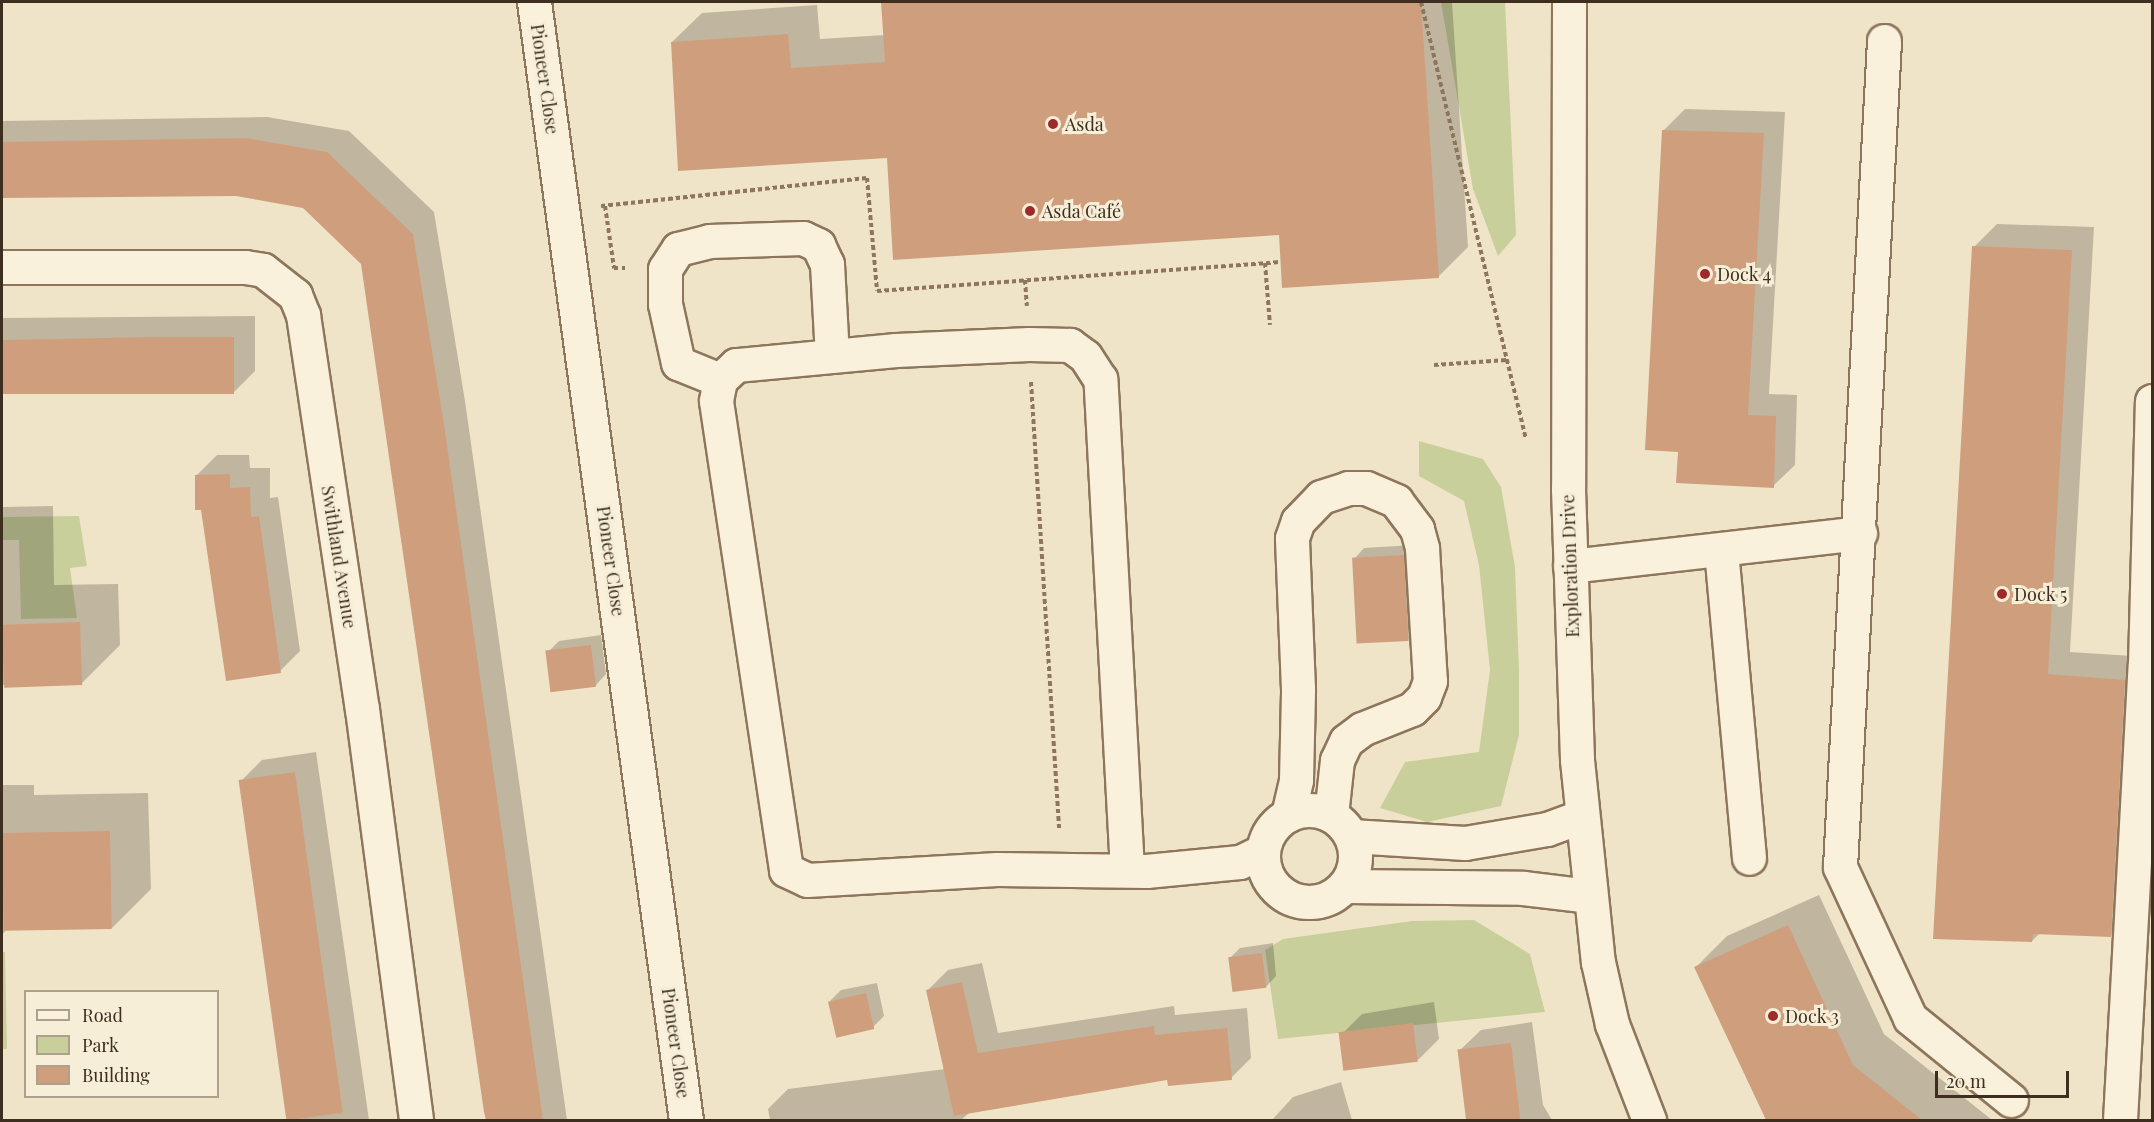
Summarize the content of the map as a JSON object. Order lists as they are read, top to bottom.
{
  "streets": {
    "street": ["Pioneer Close", "Swithland Avenue", "Exploration Drive"]
  },
  "places": [
    "Asda",
    "Asda Café",
    "Dock 4",
    "Dock 5",
    "Dock 3"
  ],
  "legend": ["Road", "Park", "Building"],
  "scale_bar": "20 m"
}
